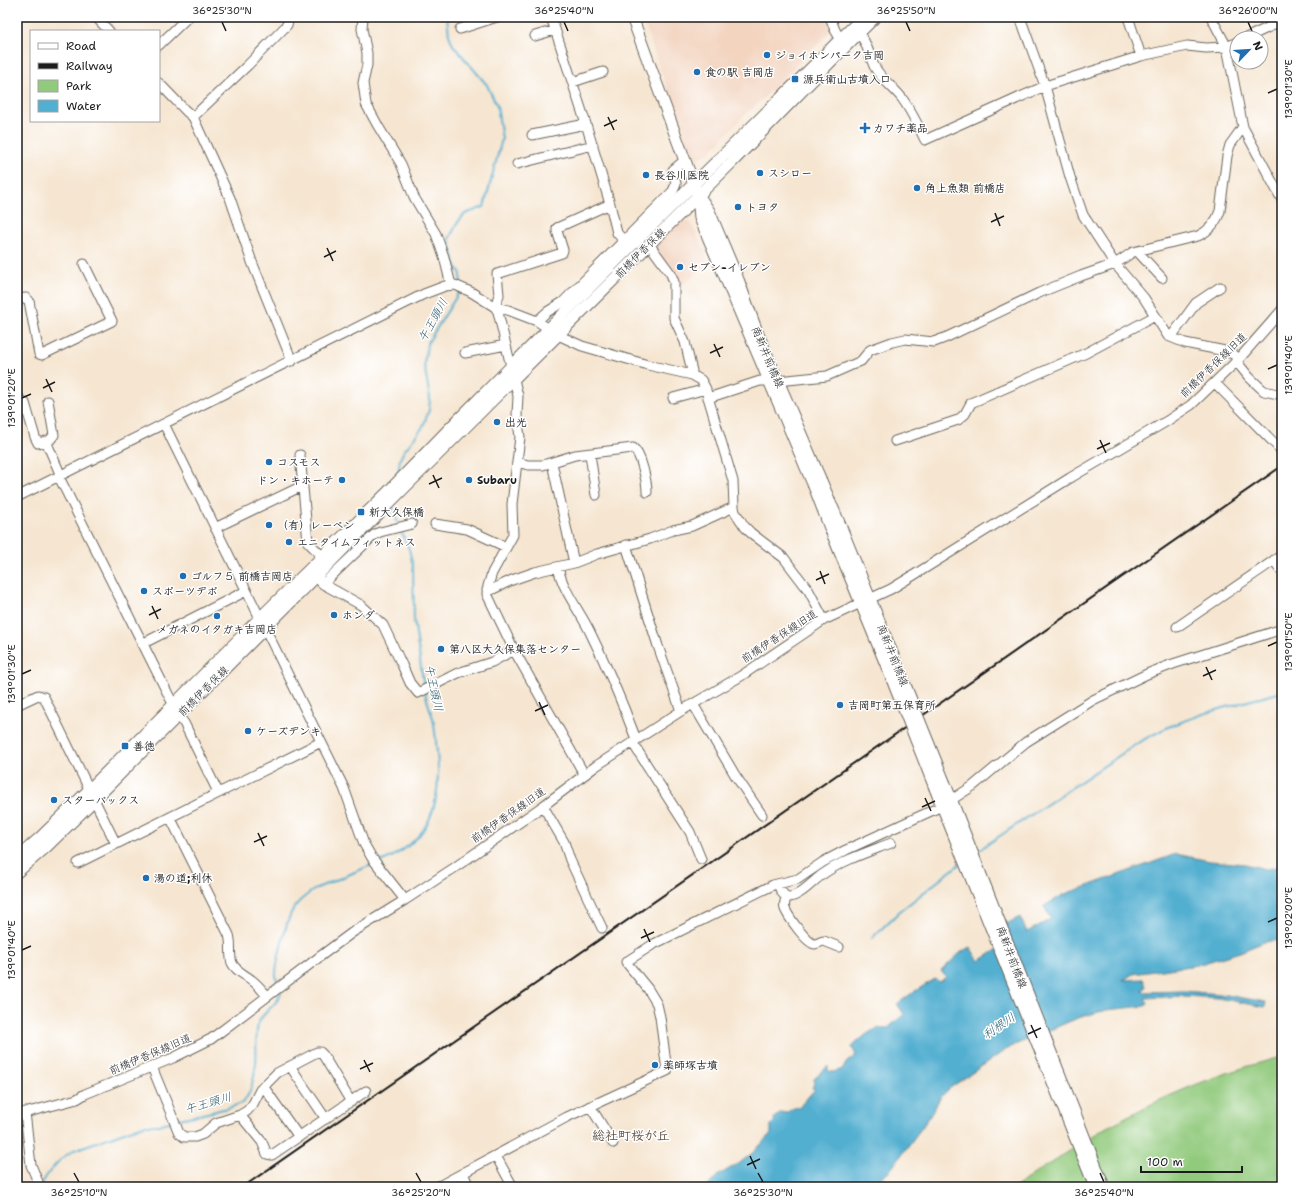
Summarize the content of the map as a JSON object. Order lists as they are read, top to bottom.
{
  "streets": {
    "main road": ["前橋伊香保線", "南新井前橋線"],
    "street": ["前橋伊香保線旧道"]
  },
  "crossings": [
    ["前橋伊香保線", "南新井前橋線"],
    ["南新井前橋線", "前橋伊香保線旧道"]
  ],
  "districts": ["総社町桜が丘"],
  "water": ["午王頭川", "利根川"],
  "places": {
    "other": [
      "ジョイホンパーク吉岡",
      "食の駅 吉岡店",
      "スシロー",
      "長谷川医院",
      "角上魚類 前橋店",
      "トヨタ",
      "セブン-イレブン",
      "出光",
      "コスモス",
      "ドン・キホーテ",
      "Subaru",
      "（有）レーベン",
      "エニタイムフィットネス",
      "ゴルフ５ 前橋吉岡店",
      "スポーツデポ",
      "ホンダ",
      "メガネのイタガキ吉岡店",
      "第八区大久保集落センター",
      "吉岡町第五保育所",
      "ケーズデンキ",
      "スターバックス",
      "湯の道;利休",
      "薬師塚古墳"
    ],
    "transit": ["源兵衛山古墳入口", "新大久保橋", "善徳"],
    "health": ["カワチ薬品"]
  },
  "legend": [
    "Road",
    "Railway",
    "Park",
    "Water"
  ],
  "scale_bar": "100 m",
  "north": "top right",
  "coordinates": [
    "36°25'30\"N",
    "36°25'40\"N",
    "36°25'50\"N",
    "36°26'00\"N",
    "139°01'30\"E",
    "139°01'40\"E",
    "139°01'20\"E",
    "139°01'50\"E",
    "139°02'00\"E",
    "36°25'10\"N",
    "36°25'20\"N"
  ]
}
